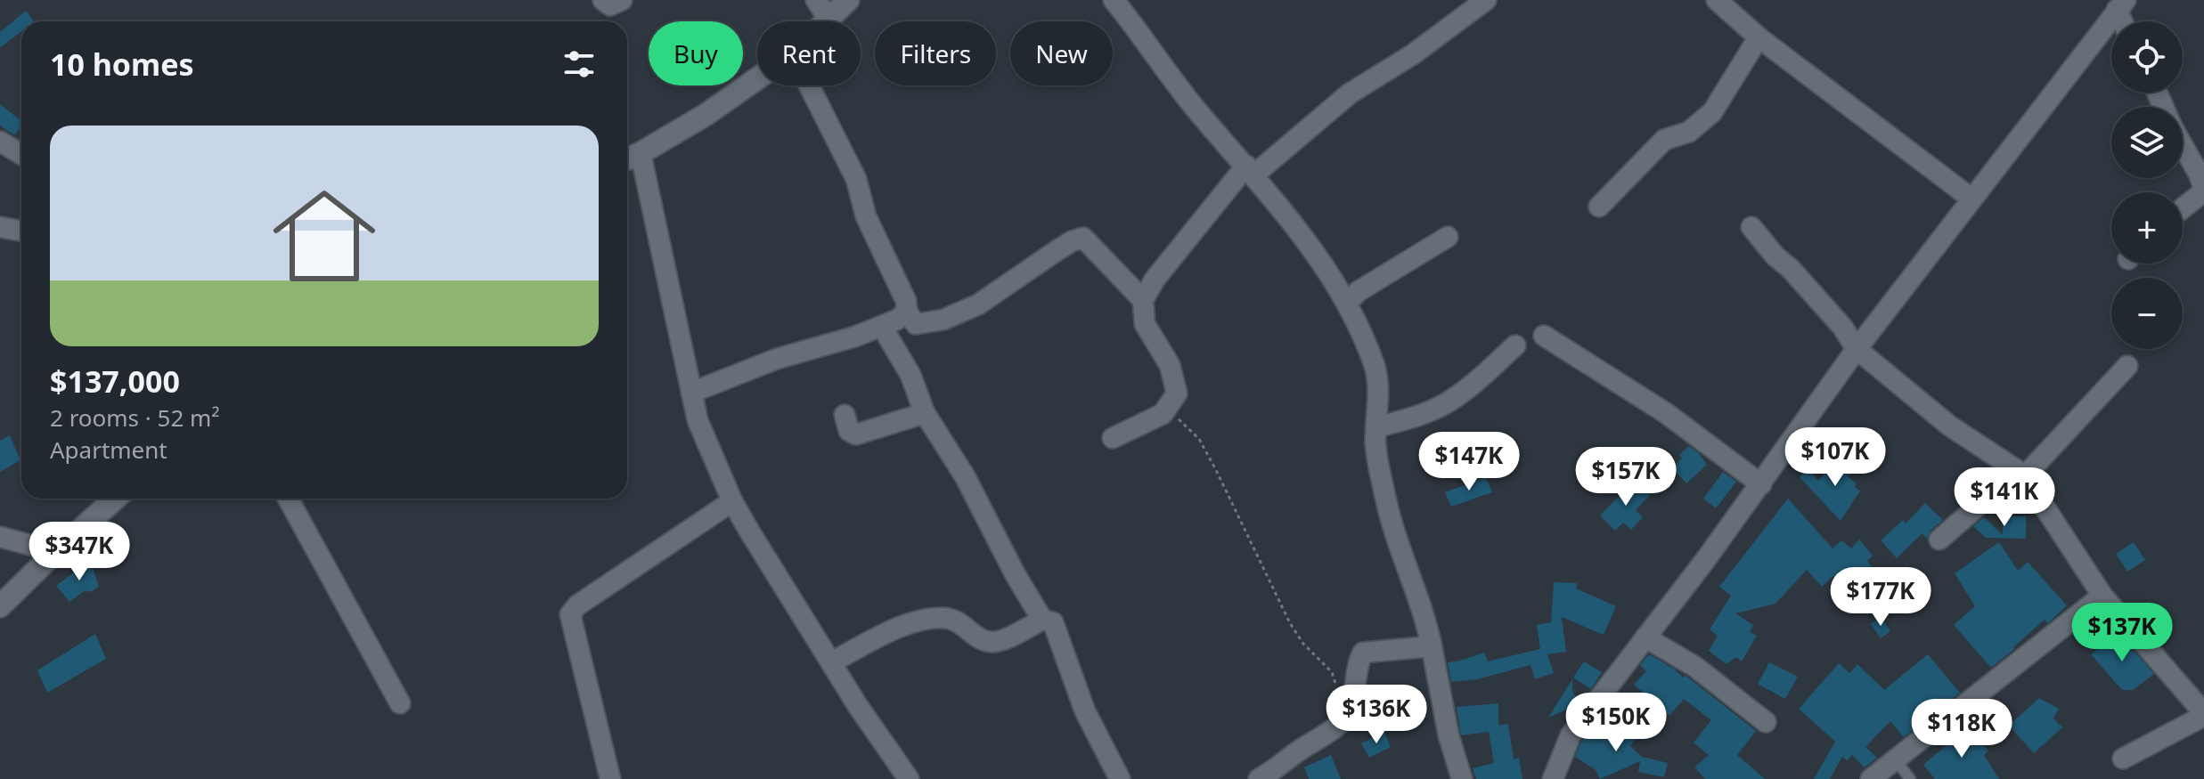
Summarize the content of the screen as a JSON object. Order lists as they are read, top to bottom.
{
  "page": {
    "map_buttons": ["+", "−"],
    "chip": [
      "Buy",
      "Rent",
      "Filters",
      "New"
    ],
    "heading": "10 homes",
    "list": [
      {
        "name": "$137,000",
        "note": "2 rooms · 52 m² · Apartment"
      }
    ],
    "price": [
      "$107K",
      "$147K",
      "$157K",
      "$141K",
      "$347K",
      "$177K",
      "$137K",
      "$136K",
      "$150K",
      "$118K"
    ]
  }
}
